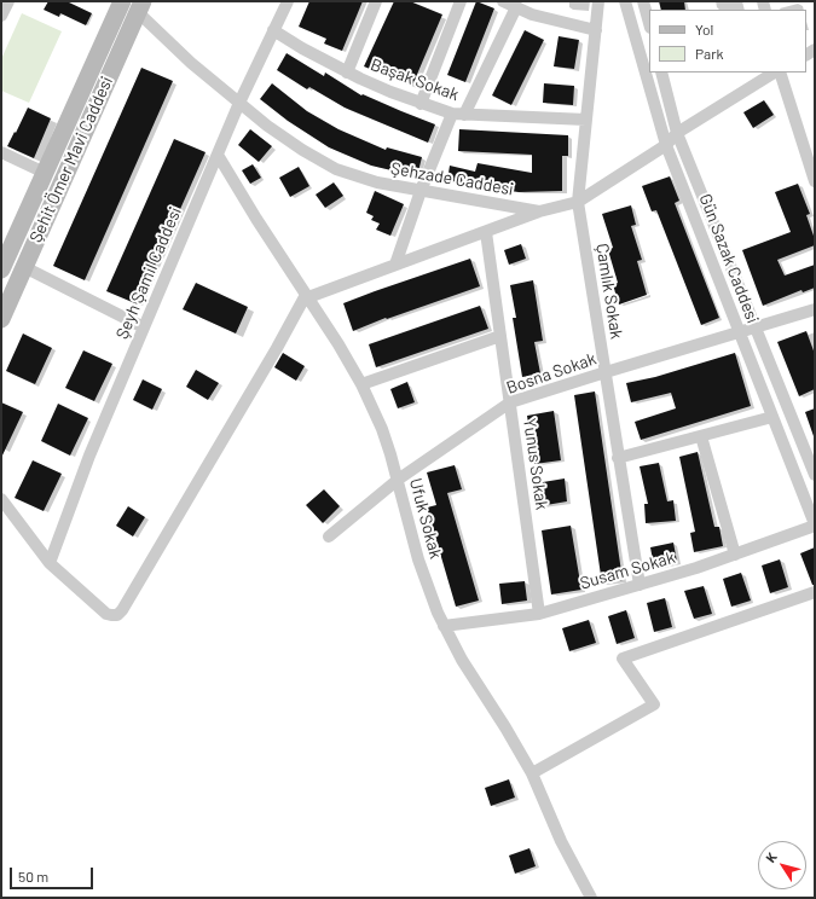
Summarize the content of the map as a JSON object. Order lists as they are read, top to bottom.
{
  "streets": {
    "main road": ["Şehit Ömer Mavi Caddesi"],
    "street": [
      "Başak Sokak",
      "Şehzade Caddesi",
      "Gün Sazak Caddesi",
      "Şeyh Şamil Caddesi",
      "Çamlık Sokak",
      "Bosna Sokak",
      "Yunus Sokak",
      "Ufuk Sokak",
      "Susam Sokak"
    ]
  },
  "crossings": [
    ["Başak Sokak", "Şeyh Şamil Caddesi"],
    ["Başak Sokak", "Çamlık Sokak"],
    ["Şehit Ömer Mavi Caddesi", "Şehzade Caddesi"],
    ["Şehzade Caddesi", "Gün Sazak Caddesi"],
    ["Şehzade Caddesi", "Şeyh Şamil Caddesi"],
    ["Şehzade Caddesi", "Çamlık Sokak"],
    ["Gün Sazak Caddesi", "Bosna Sokak"],
    ["Gün Sazak Caddesi", "Susam Sokak"],
    ["Şeyh Şamil Caddesi", "Ufuk Sokak"],
    ["Çamlık Sokak", "Bosna Sokak"],
    ["Çamlık Sokak", "Susam Sokak"],
    ["Bosna Sokak", "Yunus Sokak"],
    ["Bosna Sokak", "Ufuk Sokak"],
    ["Yunus Sokak", "Susam Sokak"],
    ["Ufuk Sokak", "Susam Sokak"]
  ],
  "legend": ["Yol", "Park"],
  "scale_bar": "50 m",
  "north": "top left"
}
